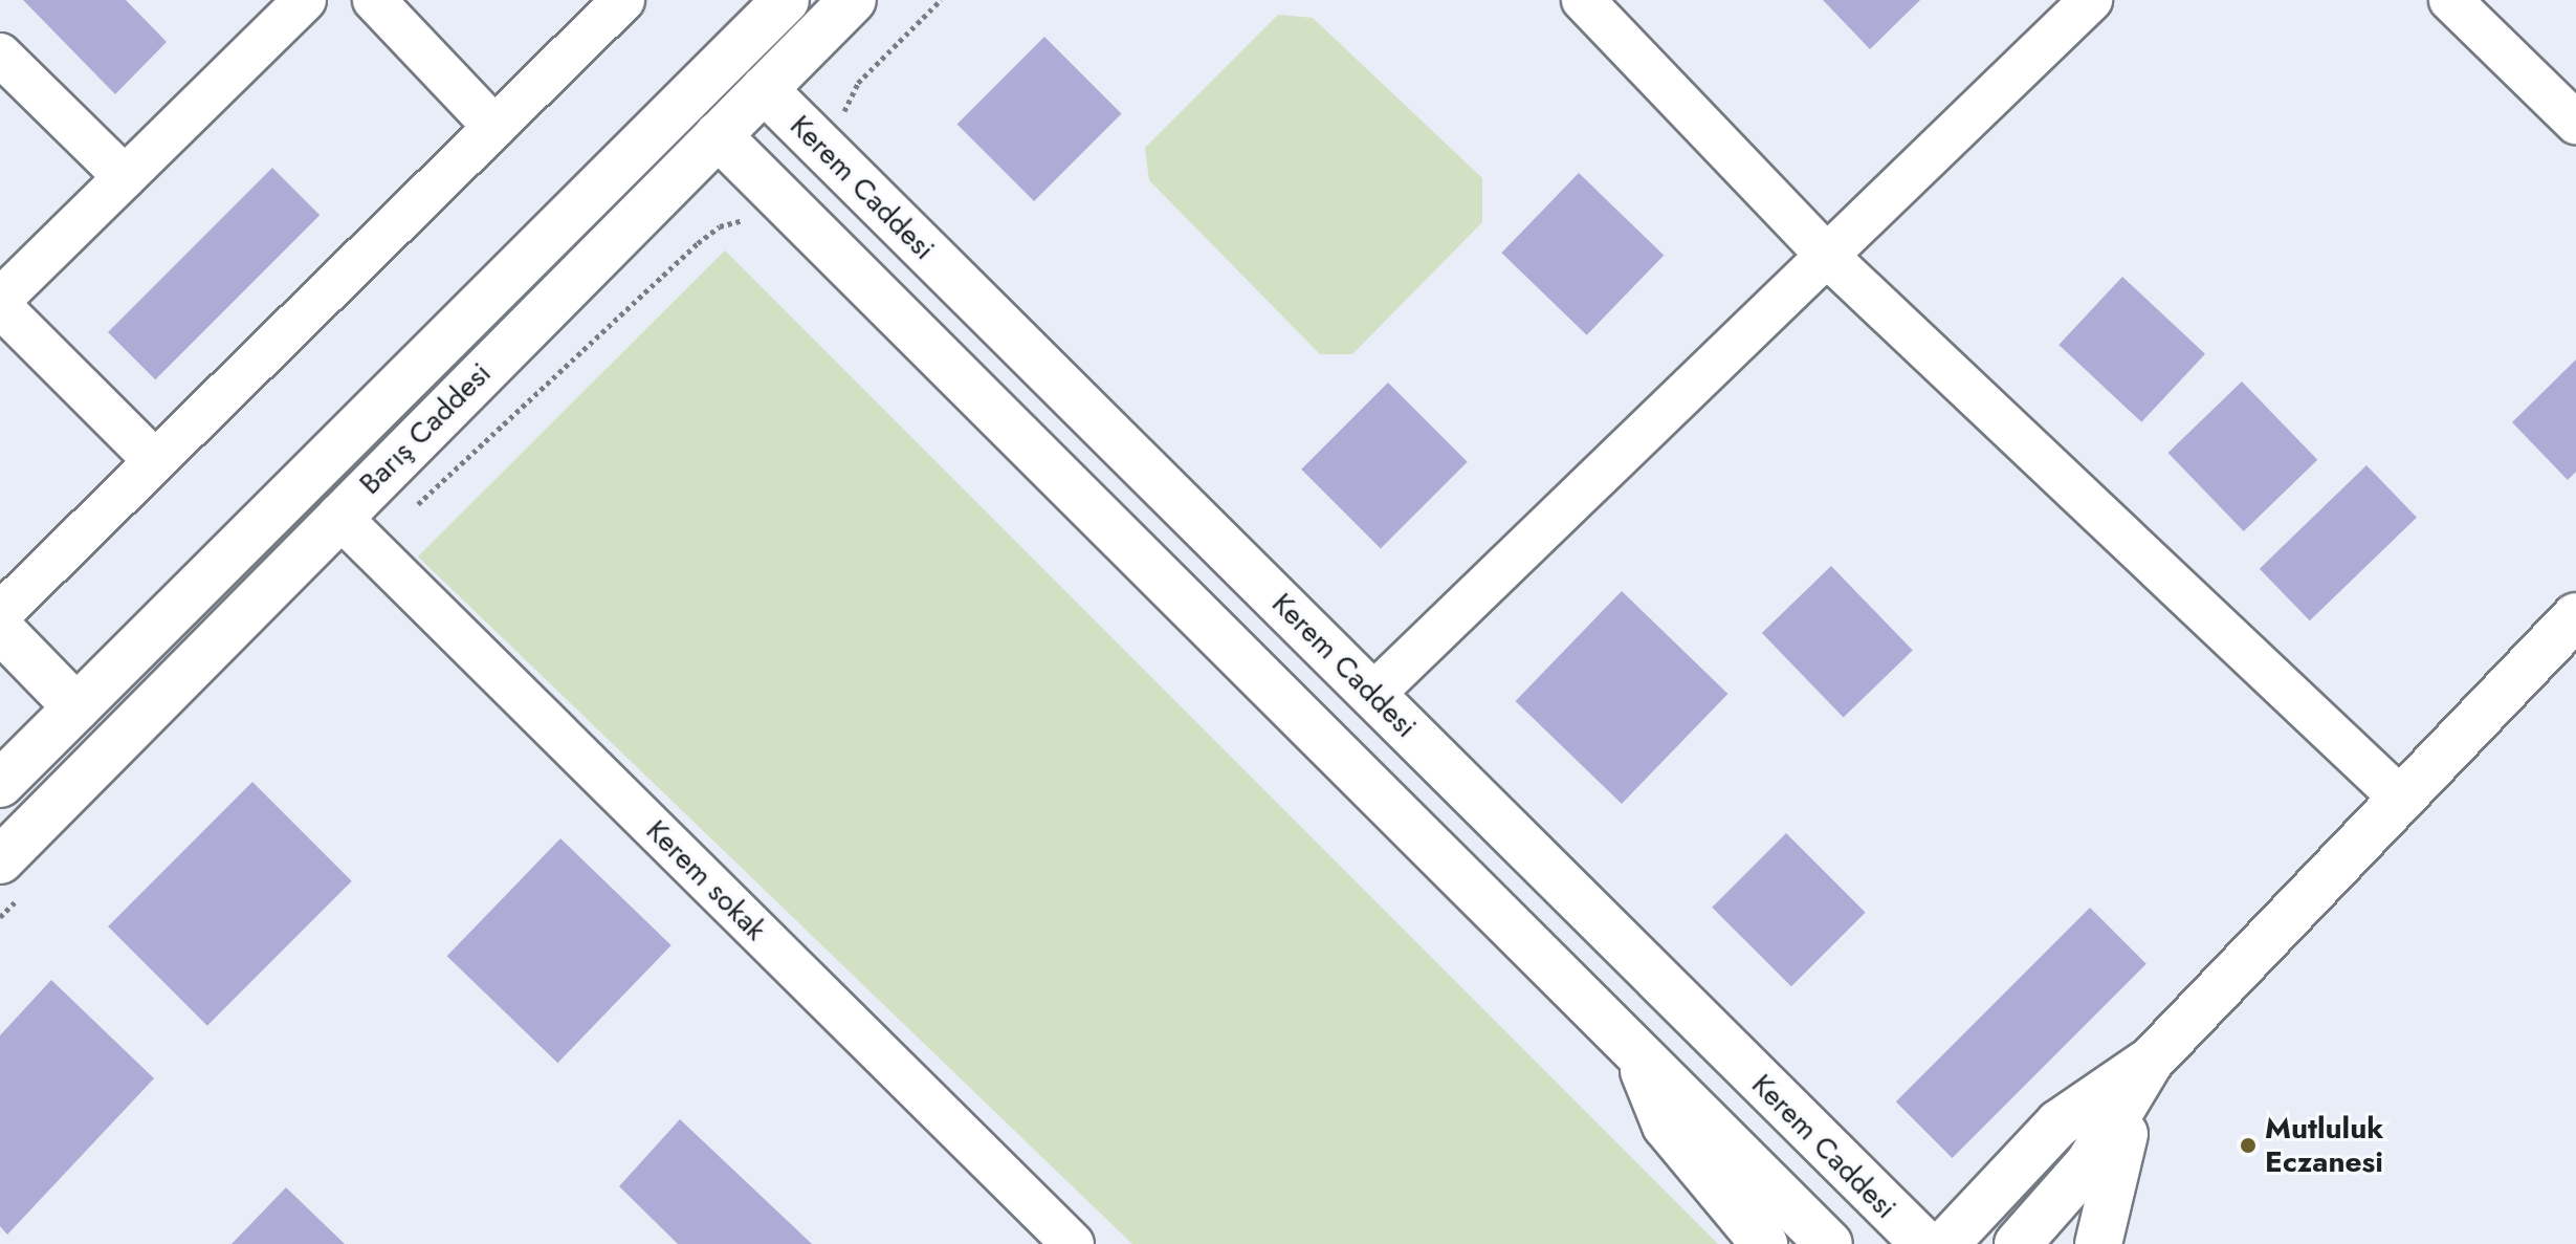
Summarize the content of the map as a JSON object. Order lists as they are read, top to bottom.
{
  "streets": {
    "street": ["Kerem Caddesi", "Barış Caddesi", "Kerem sokak"]
  },
  "crossings": [
    ["Kerem Caddesi", "Barış Caddesi"],
    ["Barış Caddesi", "Kerem sokak"]
  ],
  "places": ["Mutluluk Eczanesi"]
}
